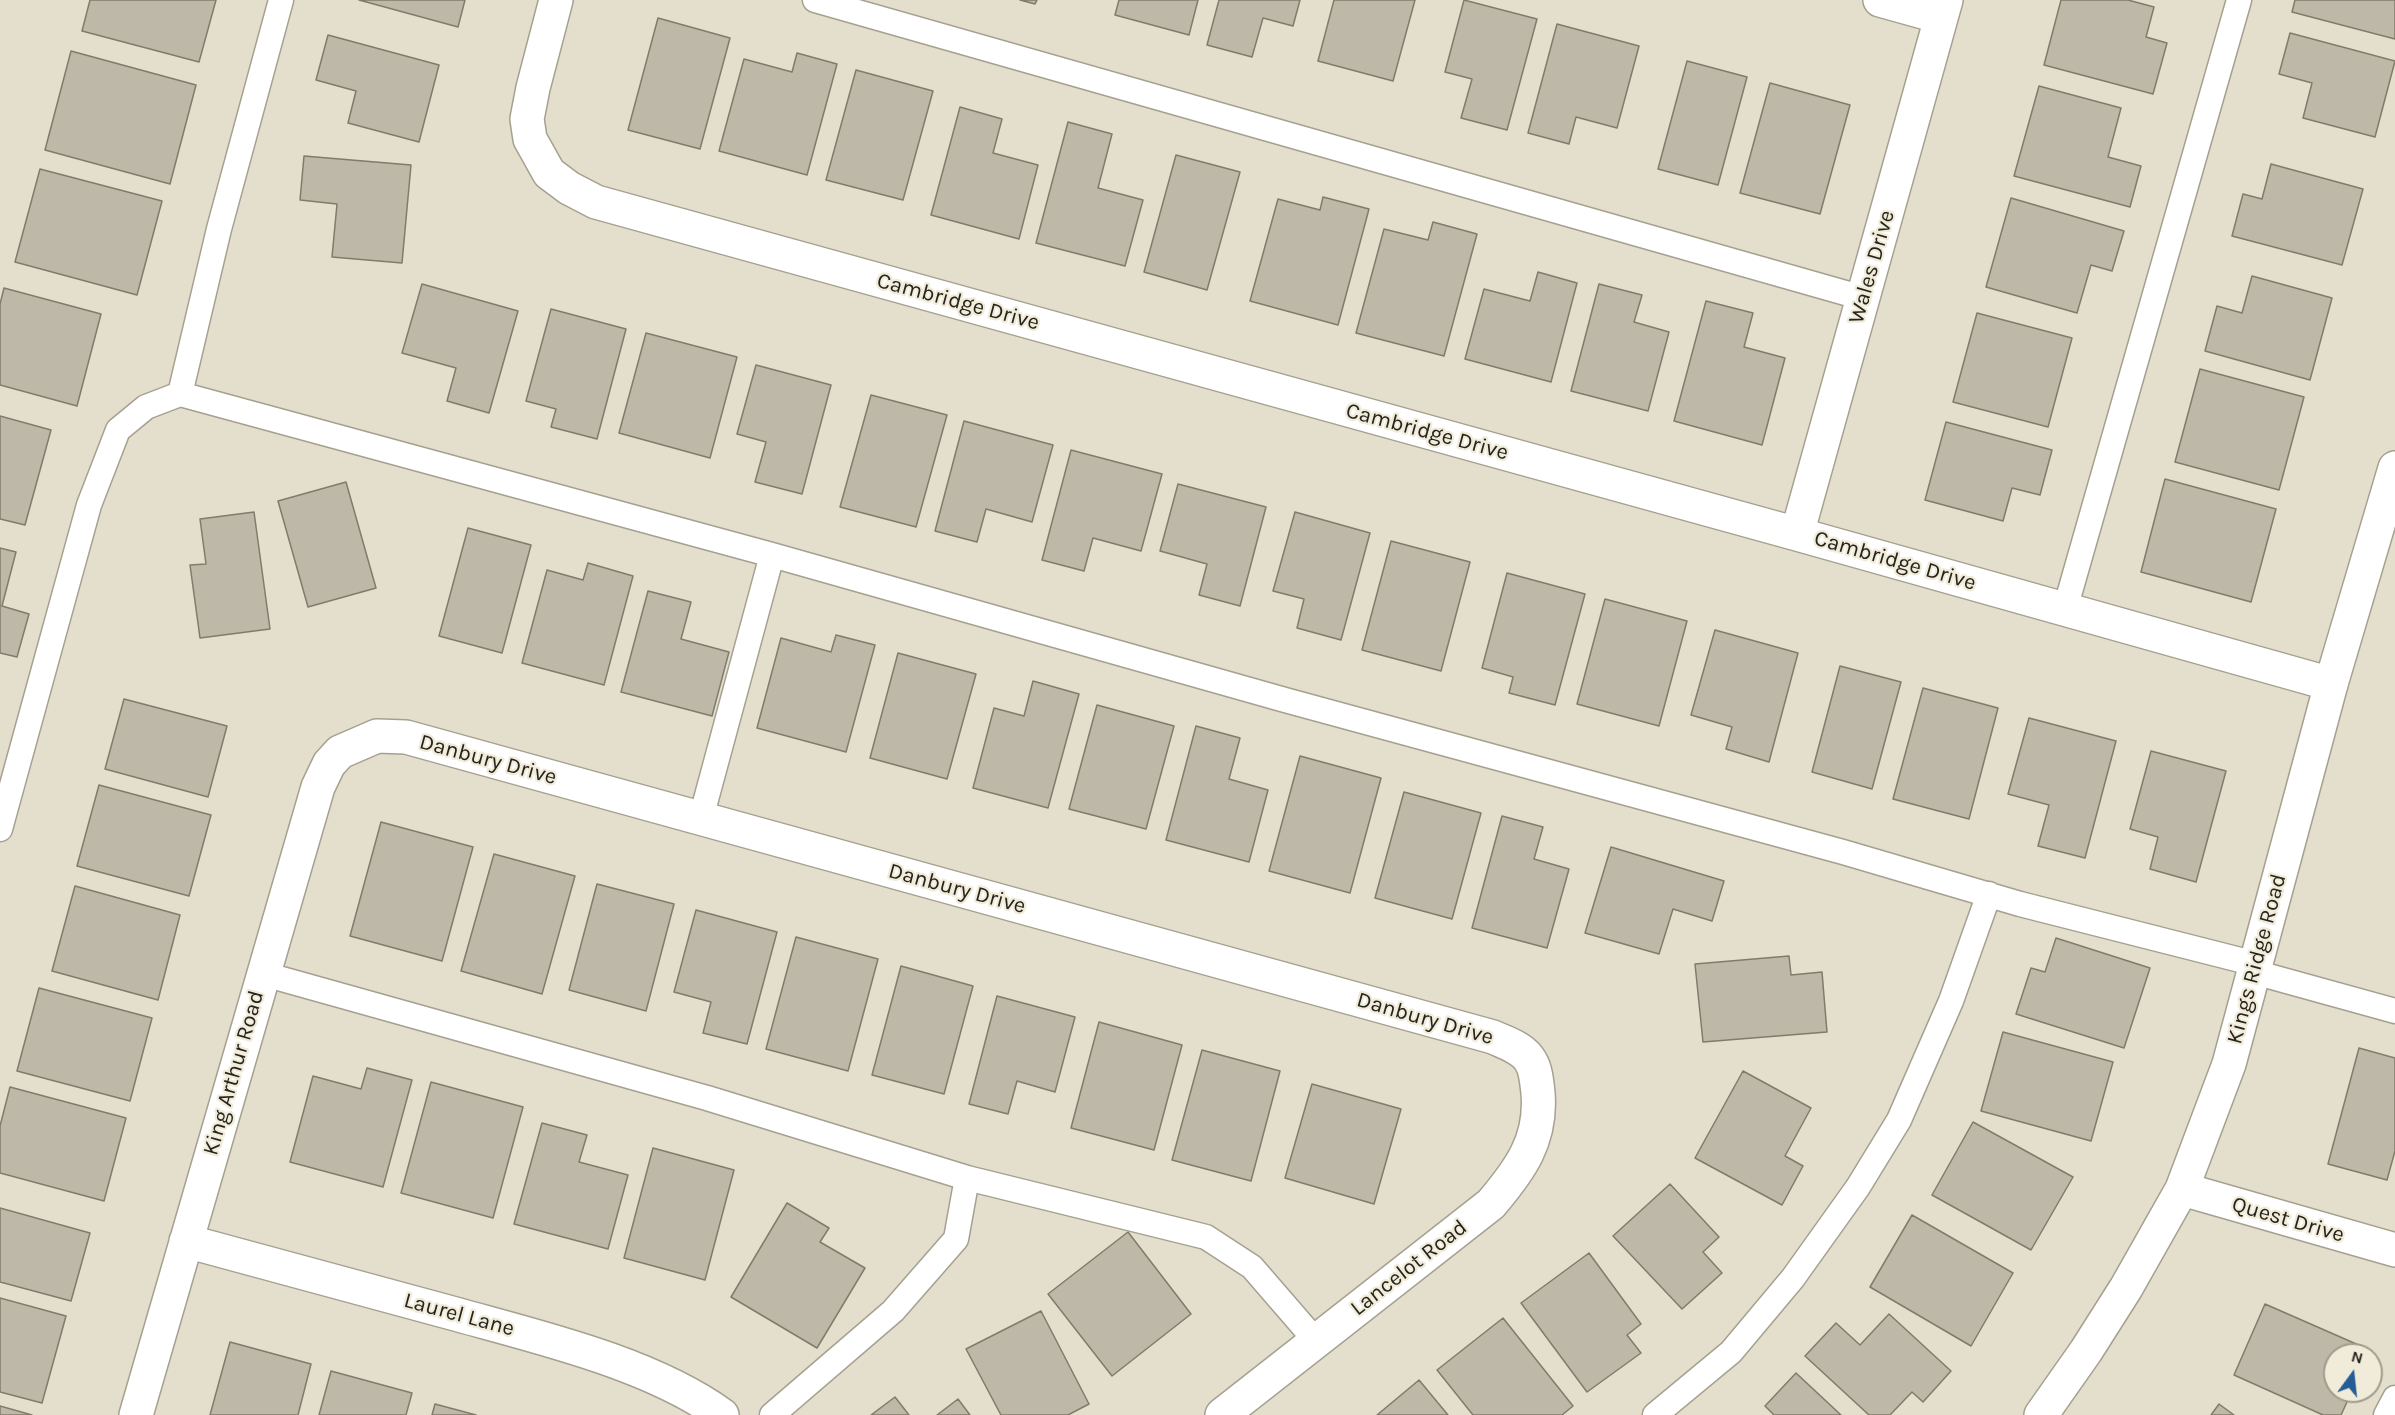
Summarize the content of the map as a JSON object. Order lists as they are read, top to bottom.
{
  "streets": {
    "street": [
      "Wales Drive",
      "Cambridge Drive",
      "Danbury Drive",
      "Kings Ridge Road",
      "King Arthur Road",
      "Quest Drive",
      "Lancelot Road",
      "Laurel Lane"
    ]
  },
  "crossings": [
    ["Wales Drive", "Cambridge Drive"],
    ["Cambridge Drive", "Kings Ridge Road"],
    ["Danbury Drive", "King Arthur Road"],
    ["Danbury Drive", "Lancelot Road"],
    ["Kings Ridge Road", "Quest Drive"],
    ["King Arthur Road", "Laurel Lane"]
  ],
  "north": "top"
}
